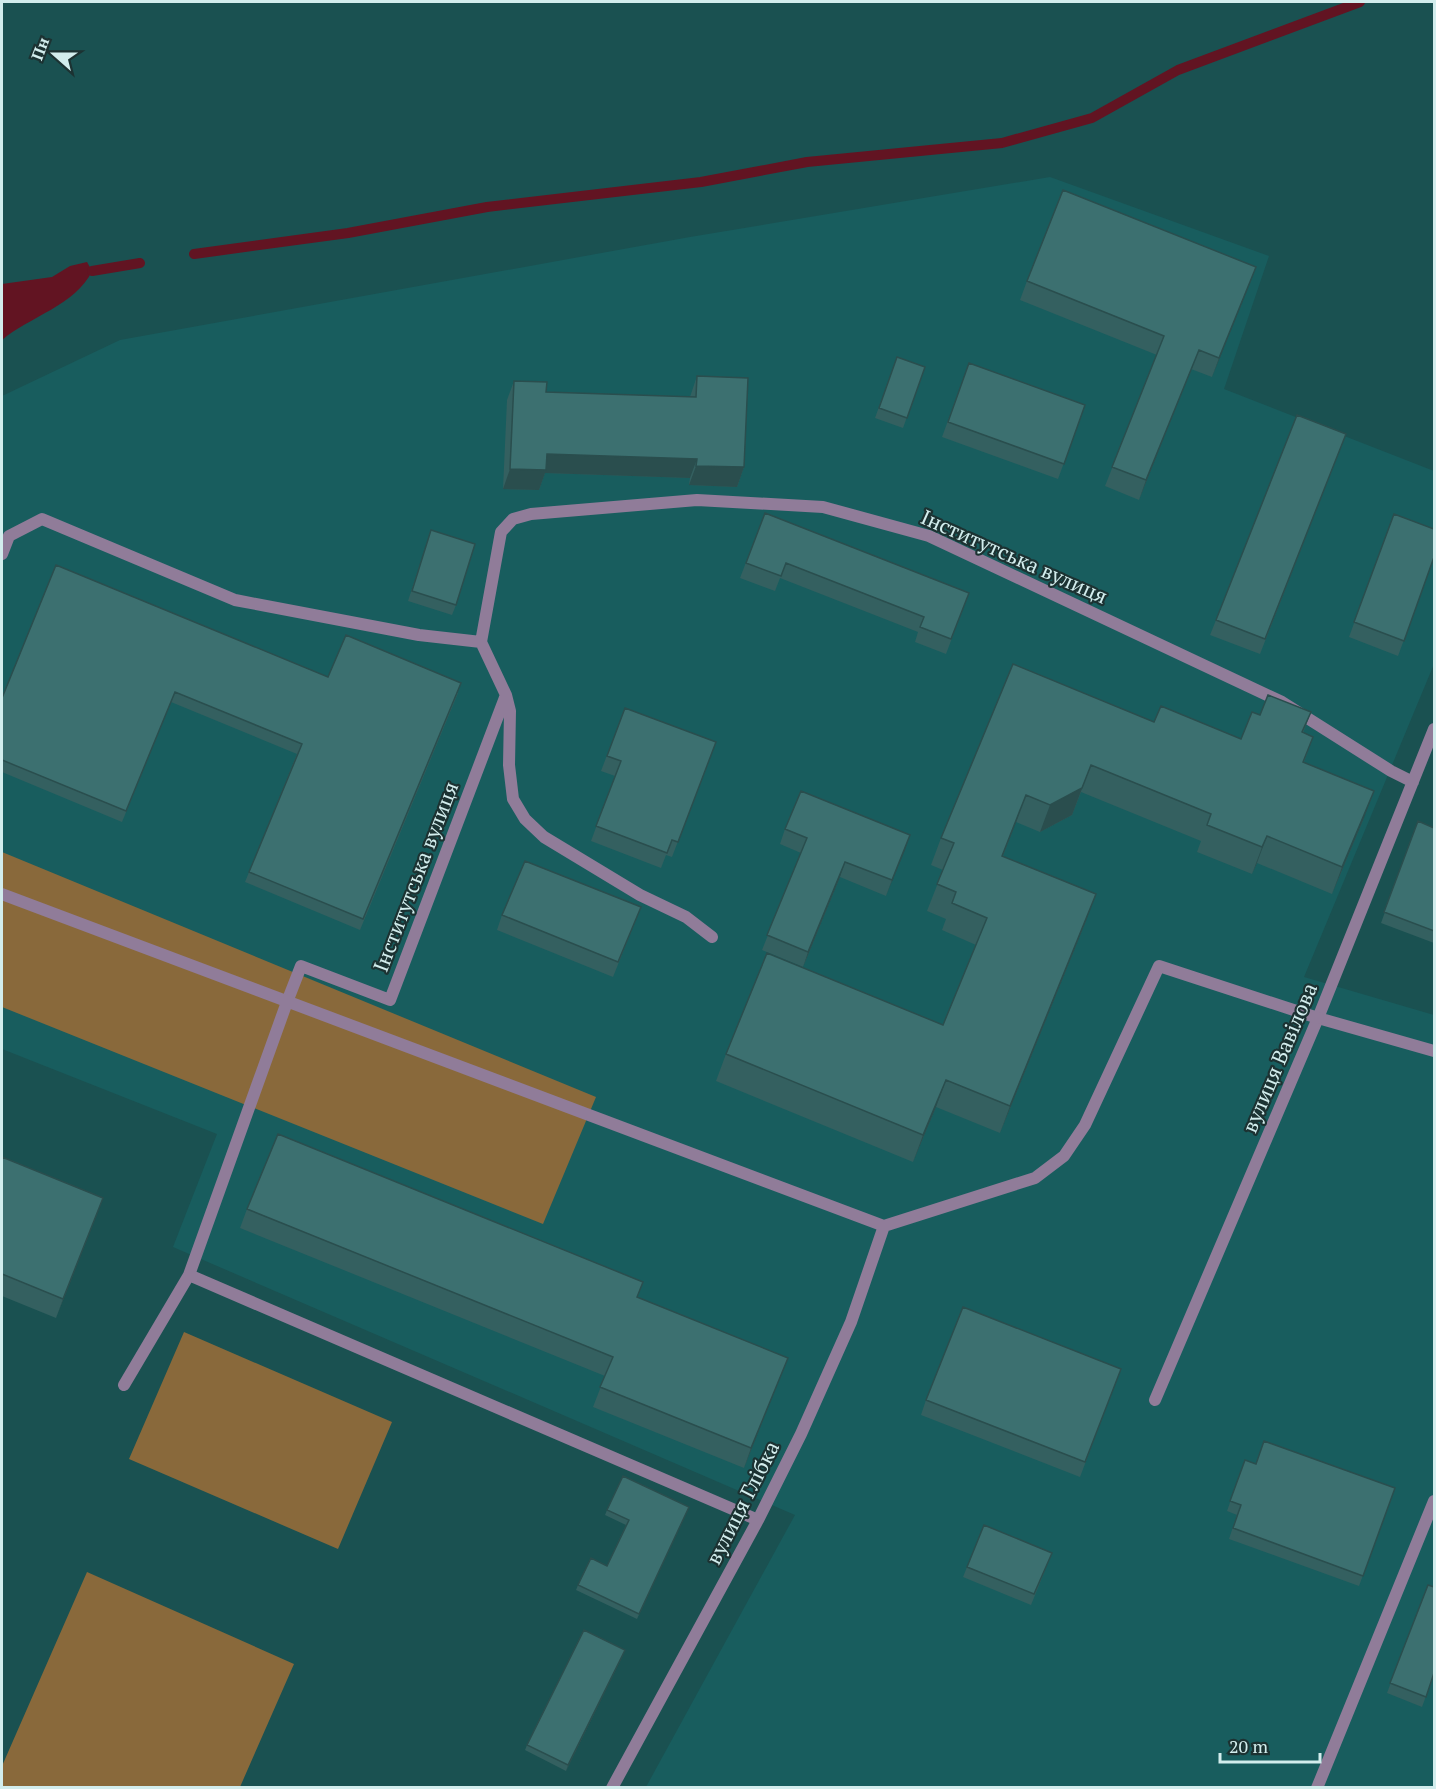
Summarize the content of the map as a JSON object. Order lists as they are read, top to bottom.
{
  "streets": {
    "street": ["Інститутська вулиця", "вулиця Вавілова", "вулиця Глібка"]
  },
  "crossings": [
    ["Інститутська вулиця", "вулиця Вавілова"]
  ],
  "scale_bar": "20 m",
  "north": "left"
}
